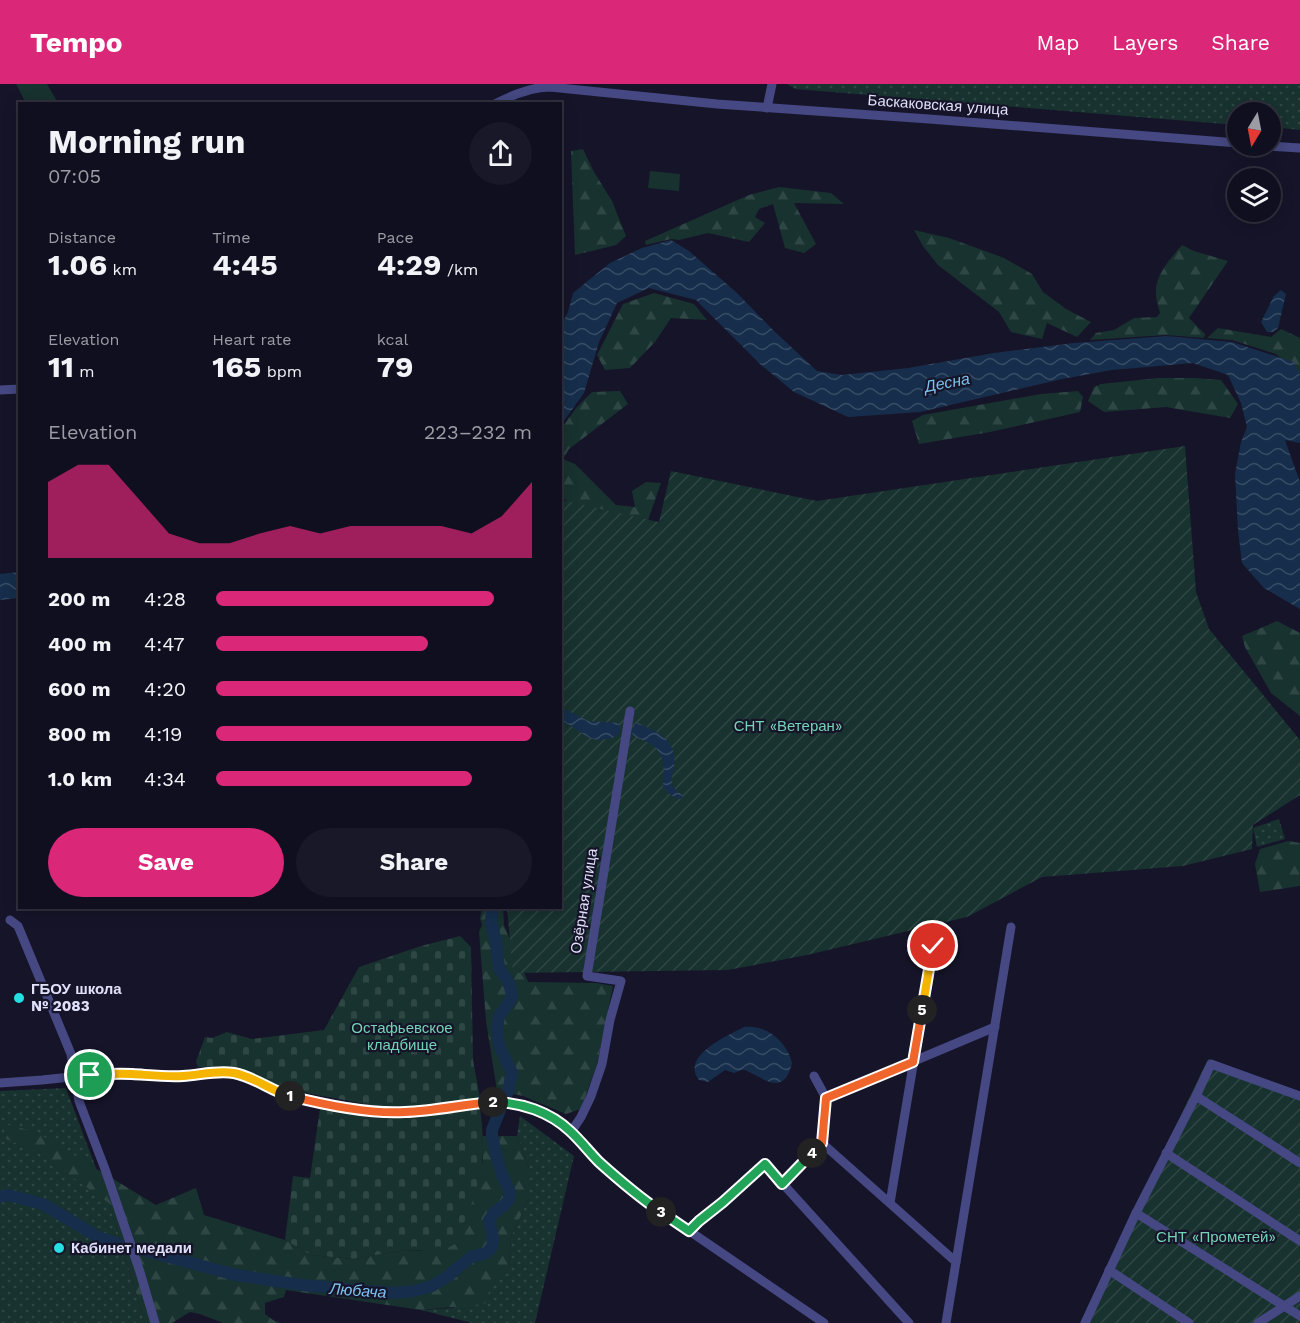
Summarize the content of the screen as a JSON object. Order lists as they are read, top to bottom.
{
  "streets": {
    "street": ["Баскаковская улица", "Озёрная улица"]
  },
  "water": ["Десна", "Любача"],
  "parks": ["СНТ «Ветеран»", "Остафьевское кладбище", "СНТ «Прометей»"],
  "places": ["ГБОУ школа № 2083", "Кабинет медали"],
  "north": "bottom",
  "page": {
    "header": "Tempo",
    "nav": ["Map", "Layers", "Share"],
    "heading": ["Morning run", "07:05"],
    "stats": [
      ["Distance", "1.06 km"],
      ["Time", "4:45"],
      ["Pace", "4:29 /km"],
      ["Elevation", "11 m"],
      ["Heart rate", "165 bpm"],
      ["kcal", "79"]
    ],
    "chart": ["Elevation", "223–232 m"],
    "list": [
      {
        "name": "200 m",
        "note": "4:28"
      },
      {
        "name": "400 m",
        "note": "4:47"
      },
      {
        "name": "600 m",
        "note": "4:20"
      },
      {
        "name": "800 m",
        "note": "4:19"
      },
      {
        "name": "1.0 km",
        "note": "4:34"
      }
    ],
    "buttons": ["Save", "Share"],
    "pins": [
      "5",
      "1",
      "2",
      "4",
      "3"
    ]
  }
}
